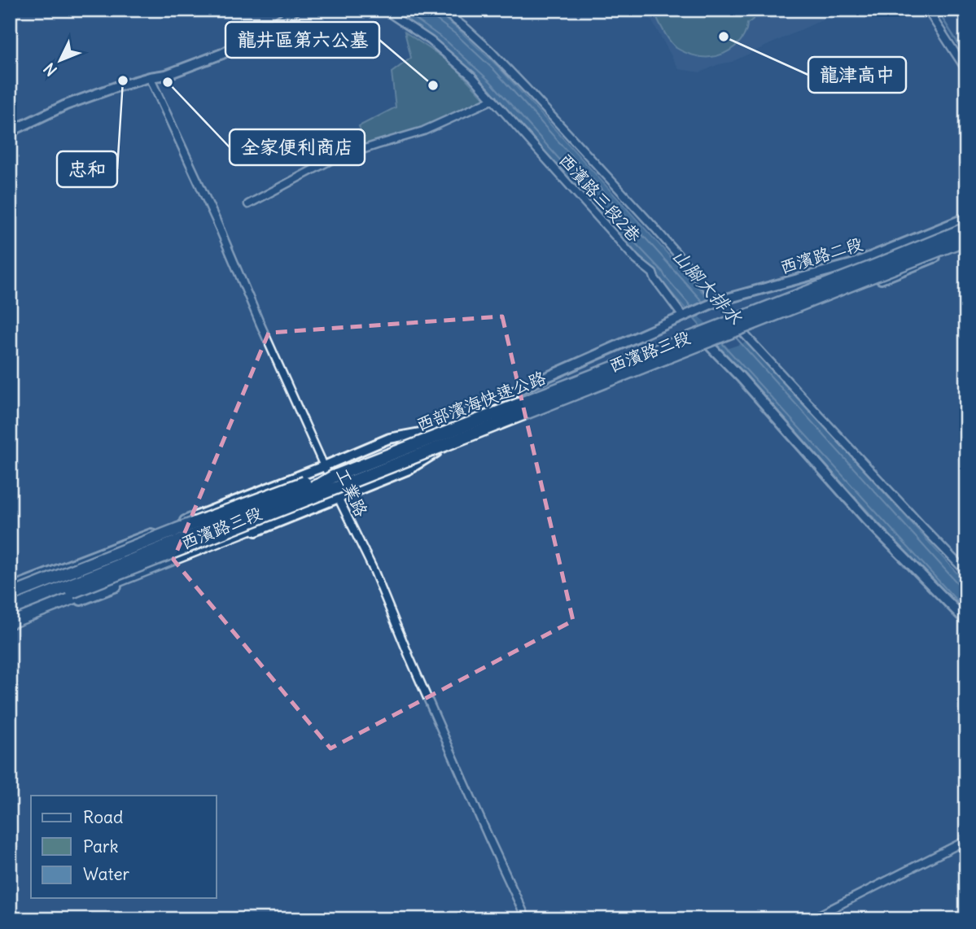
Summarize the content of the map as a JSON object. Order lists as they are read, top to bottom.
{
  "streets": {
    "highway": ["西部濱海快速公路"],
    "street": [
      "西濱路三段2巷",
      "西濱路二段",
      "西濱路三段",
      "工業路"
    ]
  },
  "crossings": [
    ["西濱路三段2巷", "西濱路二段"],
    ["西濱路三段2巷", "西濱路三段"],
    ["西濱路二段", "西濱路三段"],
    ["西濱路三段", "西部濱海快速公路"],
    ["西濱路三段", "工業路"],
    ["西部濱海快速公路", "工業路"]
  ],
  "water": ["山腳大排水"],
  "places": [
    "龍津高中",
    "忠和",
    "全家便利商店",
    "龍井區第六公墓"
  ],
  "legend": ["Road", "Park", "Water"],
  "north": "bottom left"
}
